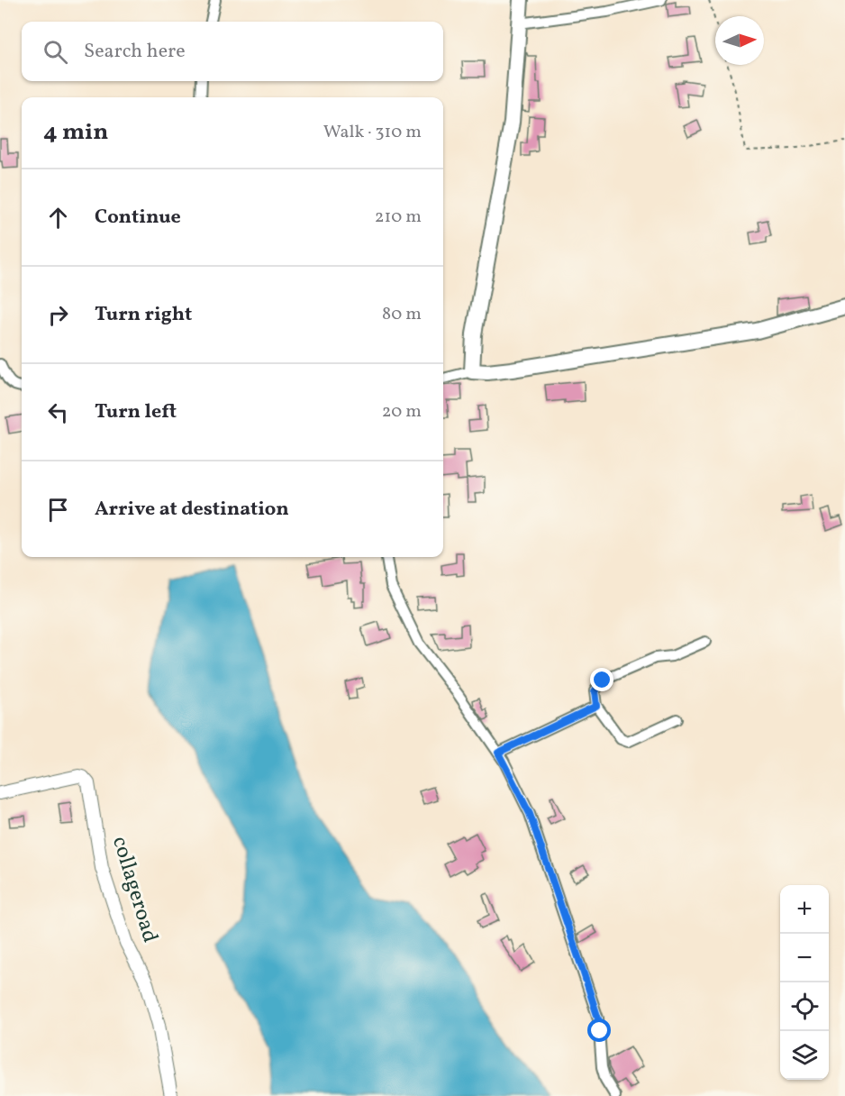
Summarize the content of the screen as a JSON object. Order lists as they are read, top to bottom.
{
  "streets": {
    "street": ["collageroad"]
  },
  "north": "right",
  "page": {
    "search": "Search here",
    "heading": ["4 min", "Walk · 310 m"],
    "list": [
      ["Continue", "210 m"],
      ["Turn right", "80 m"],
      ["Turn left", "20 m"],
      "Arrive at destination"
    ],
    "map_buttons": ["+", "−"]
  }
}
